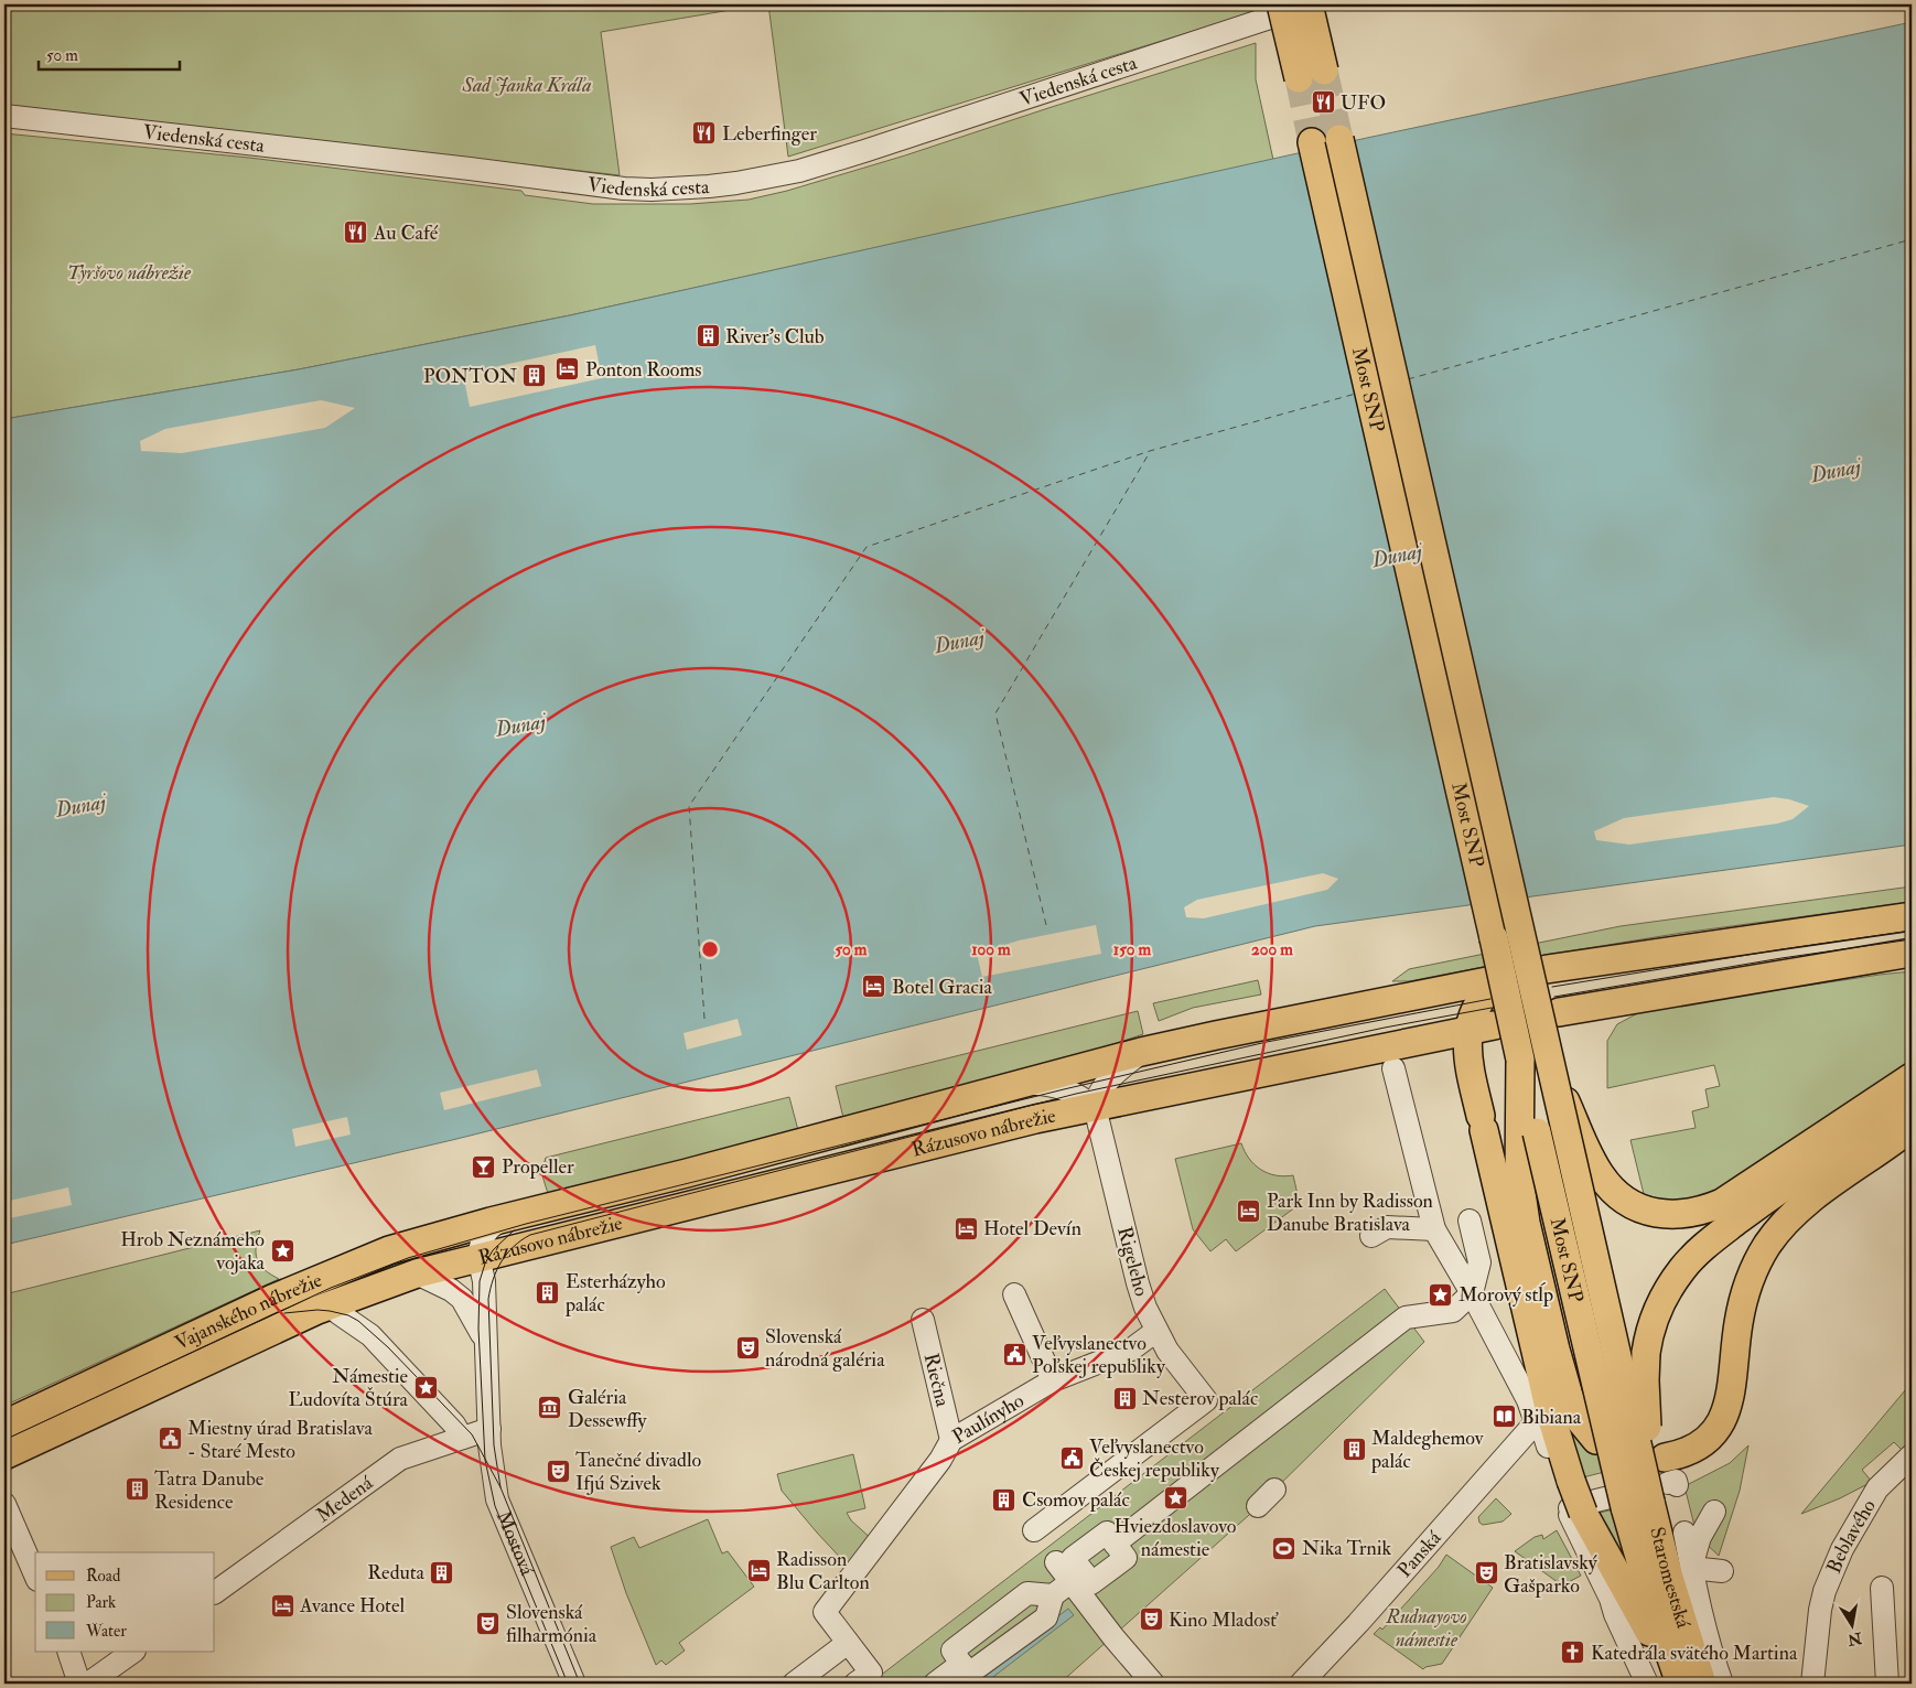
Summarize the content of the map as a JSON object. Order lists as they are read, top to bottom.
{
  "streets": {
    "main road": [
      "Most SNP",
      "Rázusovo nábrežie",
      "Vajanského nábrežie",
      "Staromestská"
    ],
    "street": [
      "Viedenská cesta",
      "Rigeleho",
      "Riečna",
      "Paulínyho",
      "Medená",
      "Beblavého",
      "Mostová",
      "Panská"
    ]
  },
  "crossings": [
    ["Most SNP", "Staromestská"],
    ["Rázusovo nábrežie", "Rigeleho"],
    ["Rázusovo nábrežie", "Vajanského nábrežie"],
    ["Rigeleho", "Paulínyho"],
    ["Riečna", "Paulínyho"],
    ["Medená", "Mostová"]
  ],
  "water": ["Dunaj"],
  "parks": ["Sad Janka Kráľa", "Tyršovo nábrežie", "Rudnayovo námestie"],
  "places": {
    "restaurant": ["UFO", "Leberfinger", "Au Café"],
    "building": [
      "River's Club",
      "PONTON",
      "Esterházyho palác",
      "Nesterov palác",
      "Maldeghemov palác",
      "Tatra Danube Residence",
      "Csomov palác",
      "Reduta"
    ],
    "hotel": [
      "Ponton Rooms",
      "Botel Gracia",
      "Park Inn by Radisson Danube Bratislava",
      "Hotel Devín",
      "Radisson Blu Carlton",
      "Avance Hotel"
    ],
    "bar": ["Propeller"],
    "place": [
      "Hrob Neznámeho vojaka",
      "Morový stĺp",
      "Námestie Ľudovíta Štúra",
      "Hviezdoslavovo námestie"
    ],
    "theatre": [
      "Slovenská národná galéria",
      "Tanečné divadlo Ifjú Szivek",
      "Bratislavský Gašparko",
      "Kino Mladosť",
      "Slovenská filharmónia"
    ],
    "public building": ["Veľvyslanectvo Poľskej republiky", "Miestny úrad Bratislava - Staré Mesto", "Veľvyslanectvo Českej republiky"],
    "museum": ["Galéria Dessewffy"],
    "library": ["Bibiana"],
    "sports": ["Nika Trnik"],
    "church": ["Katedrála svätého Martina"]
  },
  "legend": ["Road", "Park", "Water"],
  "scale_bar": "50 m",
  "north": "bottom",
  "rings": [
    "50 m",
    "100 m",
    "150 m",
    "200 m"
  ]
}
